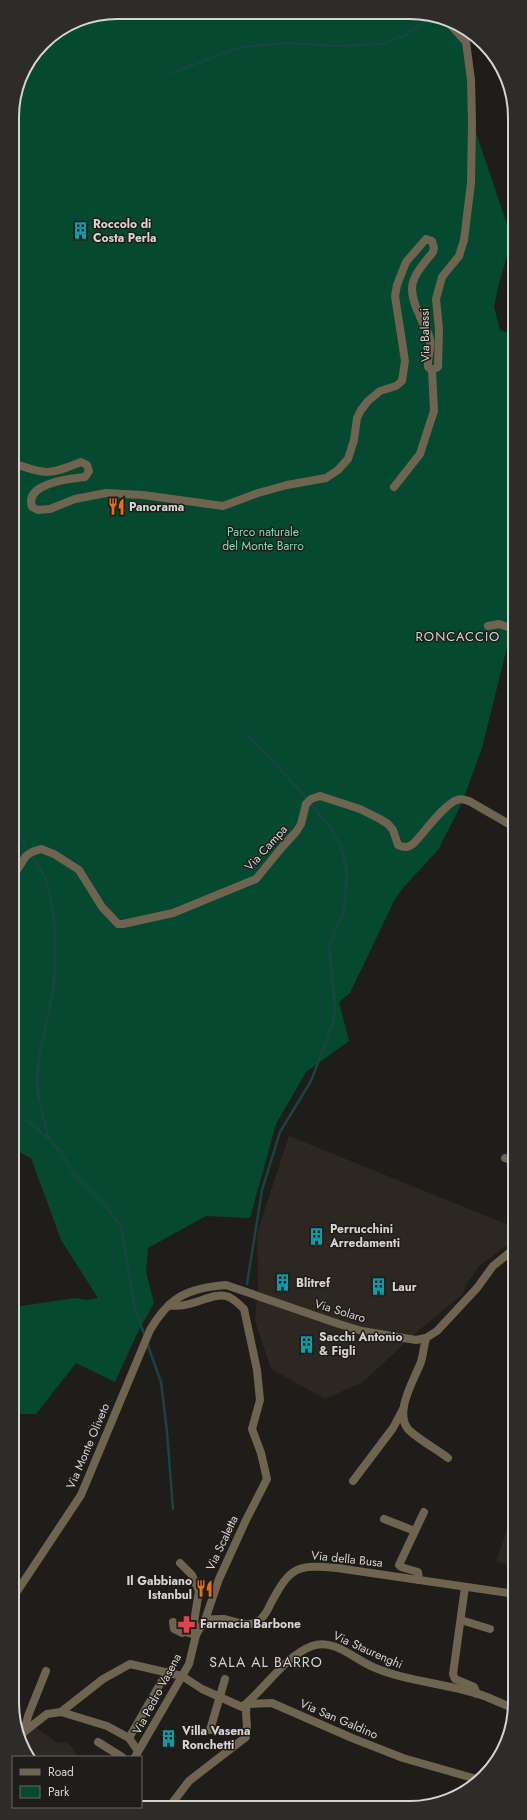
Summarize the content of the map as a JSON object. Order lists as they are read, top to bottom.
{
  "streets": {
    "street": [
      "Via Balassi",
      "Via Campa",
      "Via Solaro",
      "Via Monte Oliveto",
      "Via Scaletta",
      "Via della Busa",
      "Via Staurenghi",
      "Via Pedro Vasena",
      "Via San Galdino"
    ]
  },
  "crossings": [
    ["Via Solaro", "Via Monte Oliveto"],
    ["Via Solaro", "Via Scaletta"],
    ["Via Monte Oliveto", "Via Scaletta"],
    ["Via Scaletta", "Via della Busa"],
    ["Via Scaletta", "Via Pedro Vasena"],
    ["Via della Busa", "Via Pedro Vasena"],
    ["Via Staurenghi", "Via San Galdino"],
    ["Via Pedro Vasena", "Via San Galdino"]
  ],
  "districts": ["RONCACCIO", "SALA AL BARRO"],
  "parks": ["Parco naturale del Monte Barro"],
  "places": {
    "building": [
      "Roccolo di Costa Perla",
      "Perrucchini Arredamenti",
      "Blitref",
      "Laur",
      "Sacchi Antonio & Figli",
      "Villa Vasena Ronchetti"
    ],
    "restaurant": ["Panorama", "Il Gabbiano Istanbul"],
    "pharmacy": ["Farmacia Barbone"]
  },
  "legend": ["Road", "Park"]
}
